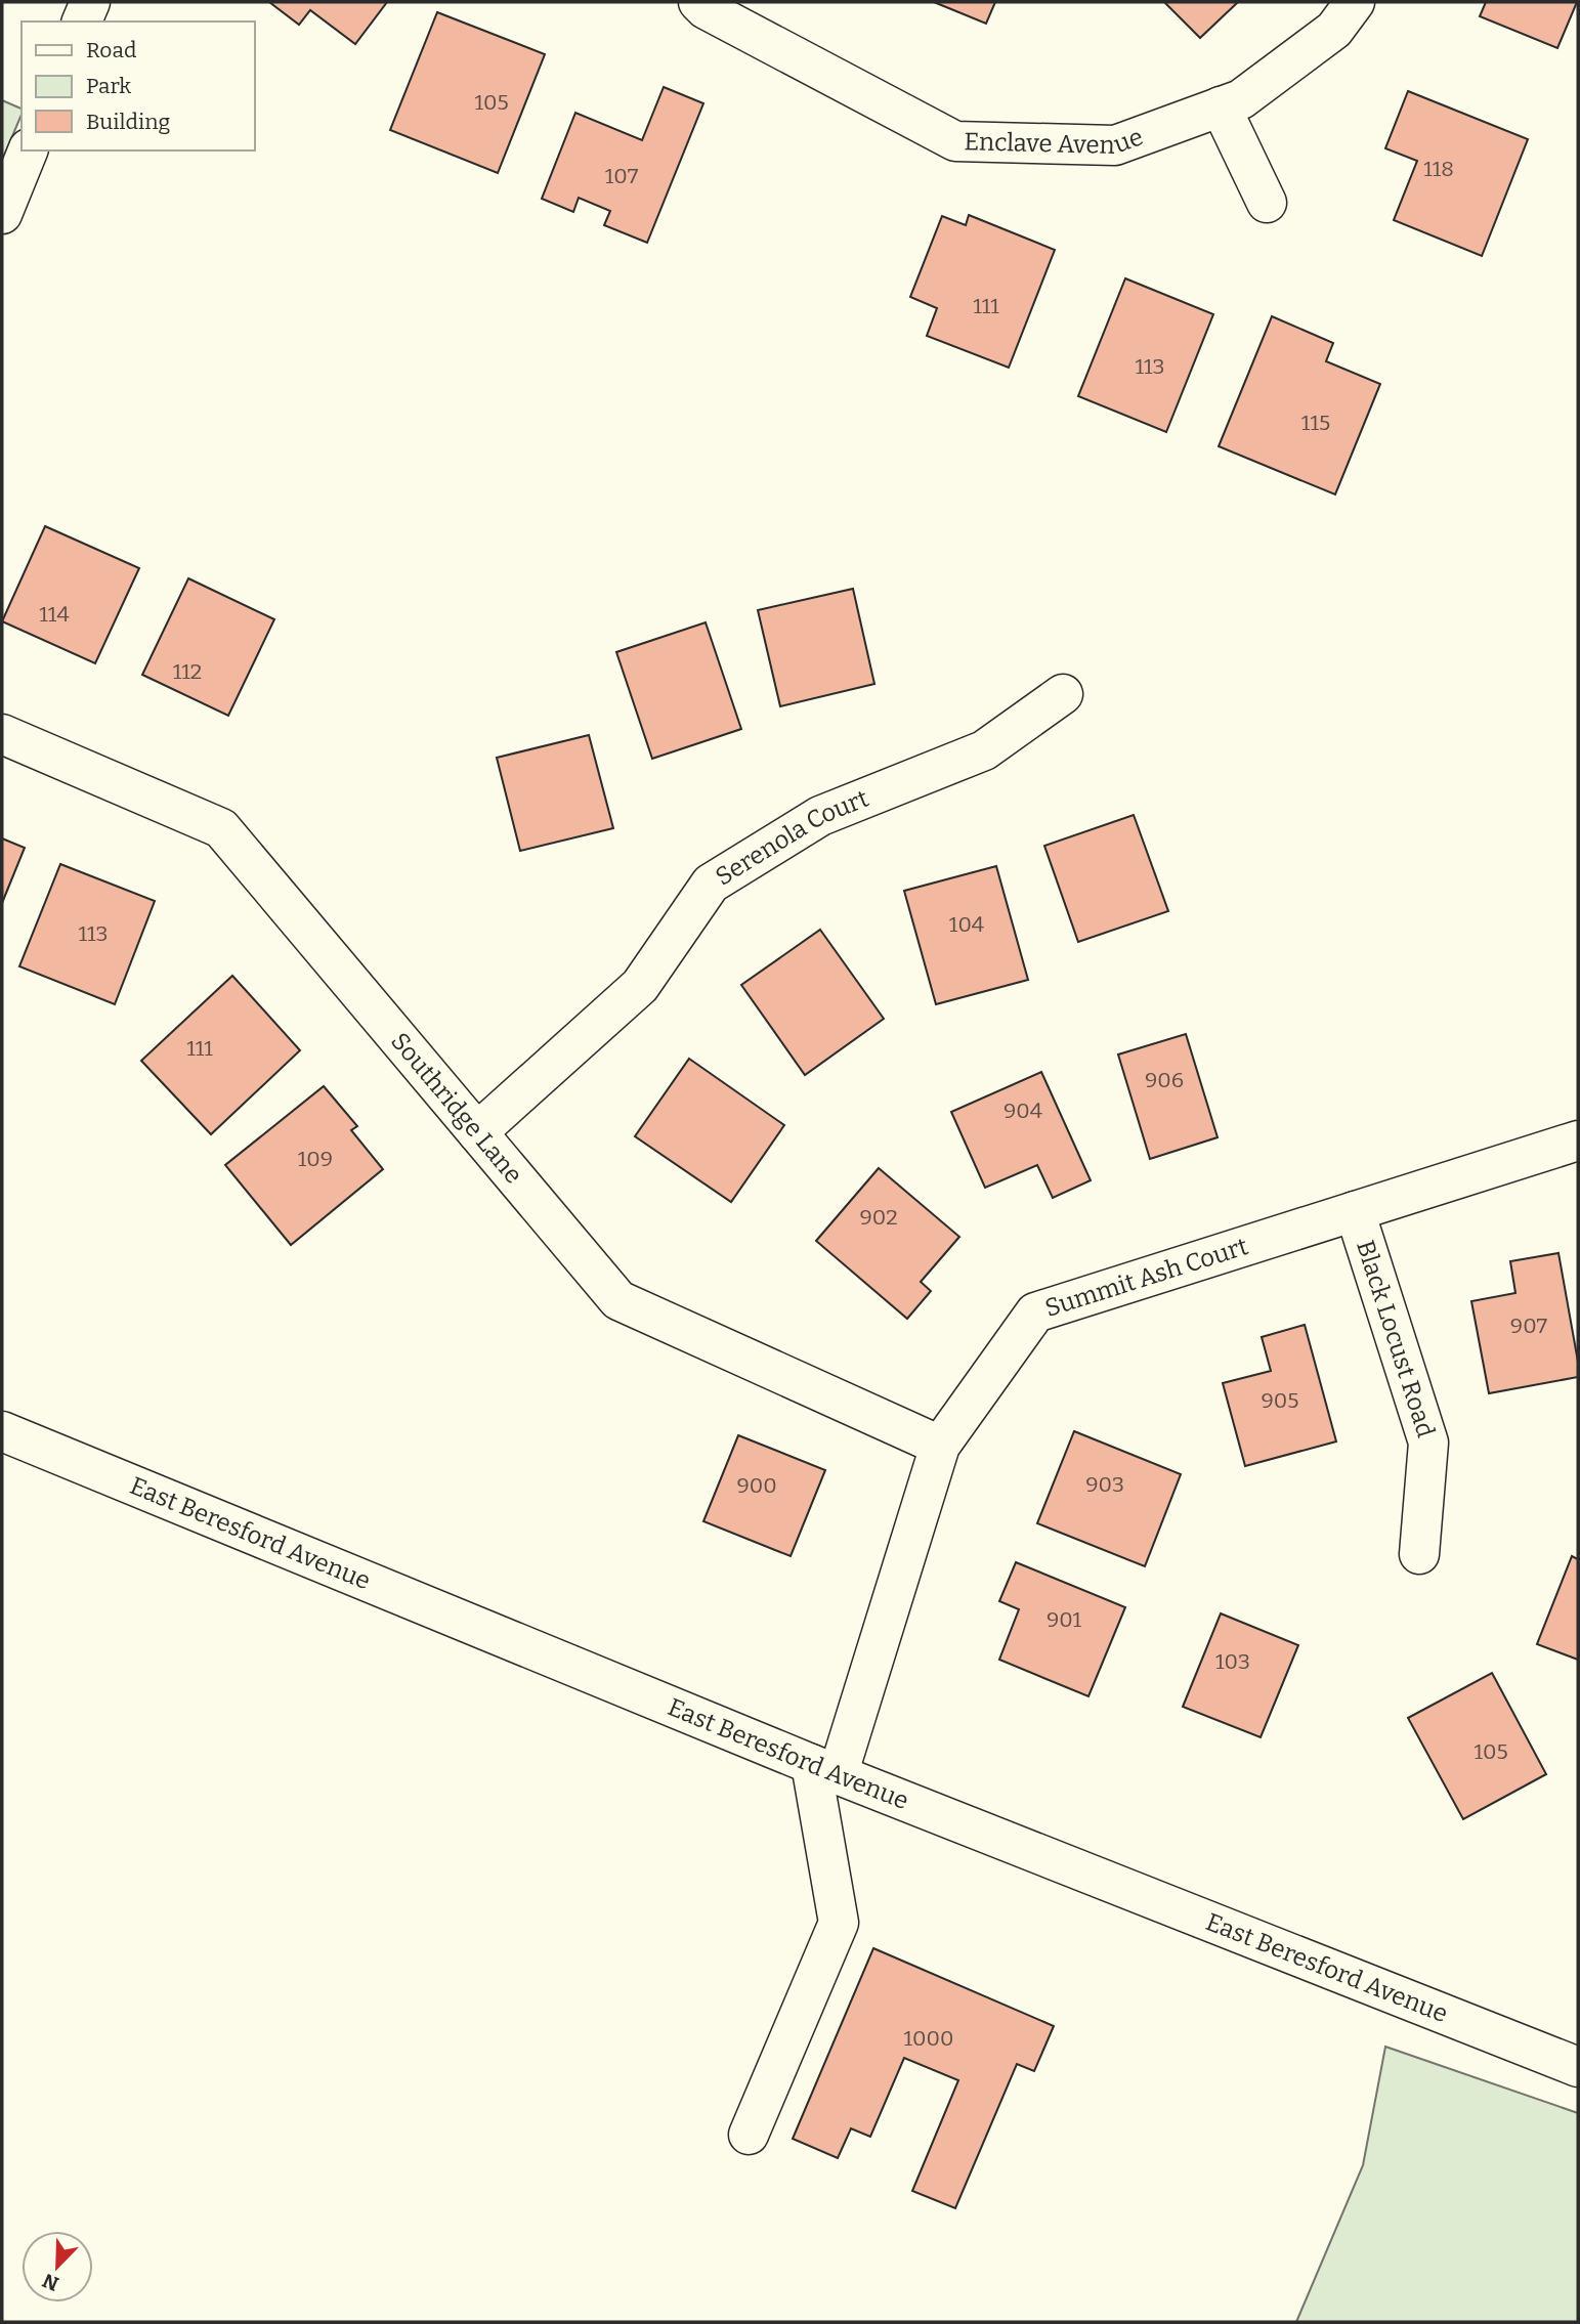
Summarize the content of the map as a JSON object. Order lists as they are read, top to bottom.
{
  "streets": {
    "street": [
      "Enclave Avenue",
      "Serenola Court",
      "Southridge Lane",
      "Summit Ash Court",
      "Black Locust Road",
      "East Beresford Avenue"
    ]
  },
  "crossings": [
    ["Serenola Court", "Southridge Lane"],
    ["Southridge Lane", "Summit Ash Court"],
    ["Summit Ash Court", "Black Locust Road"],
    ["Summit Ash Court", "East Beresford Avenue"]
  ],
  "house_numbers": [
    "105",
    "118",
    "107",
    "111",
    "113",
    "115",
    "114",
    "112",
    "104",
    "113",
    "111",
    "906",
    "904",
    "109",
    "902",
    "907",
    "905",
    "903",
    "900",
    "901",
    "103",
    "105",
    "1000"
  ],
  "legend": ["Road", "Park", "Building"],
  "north": "bottom left"
}
